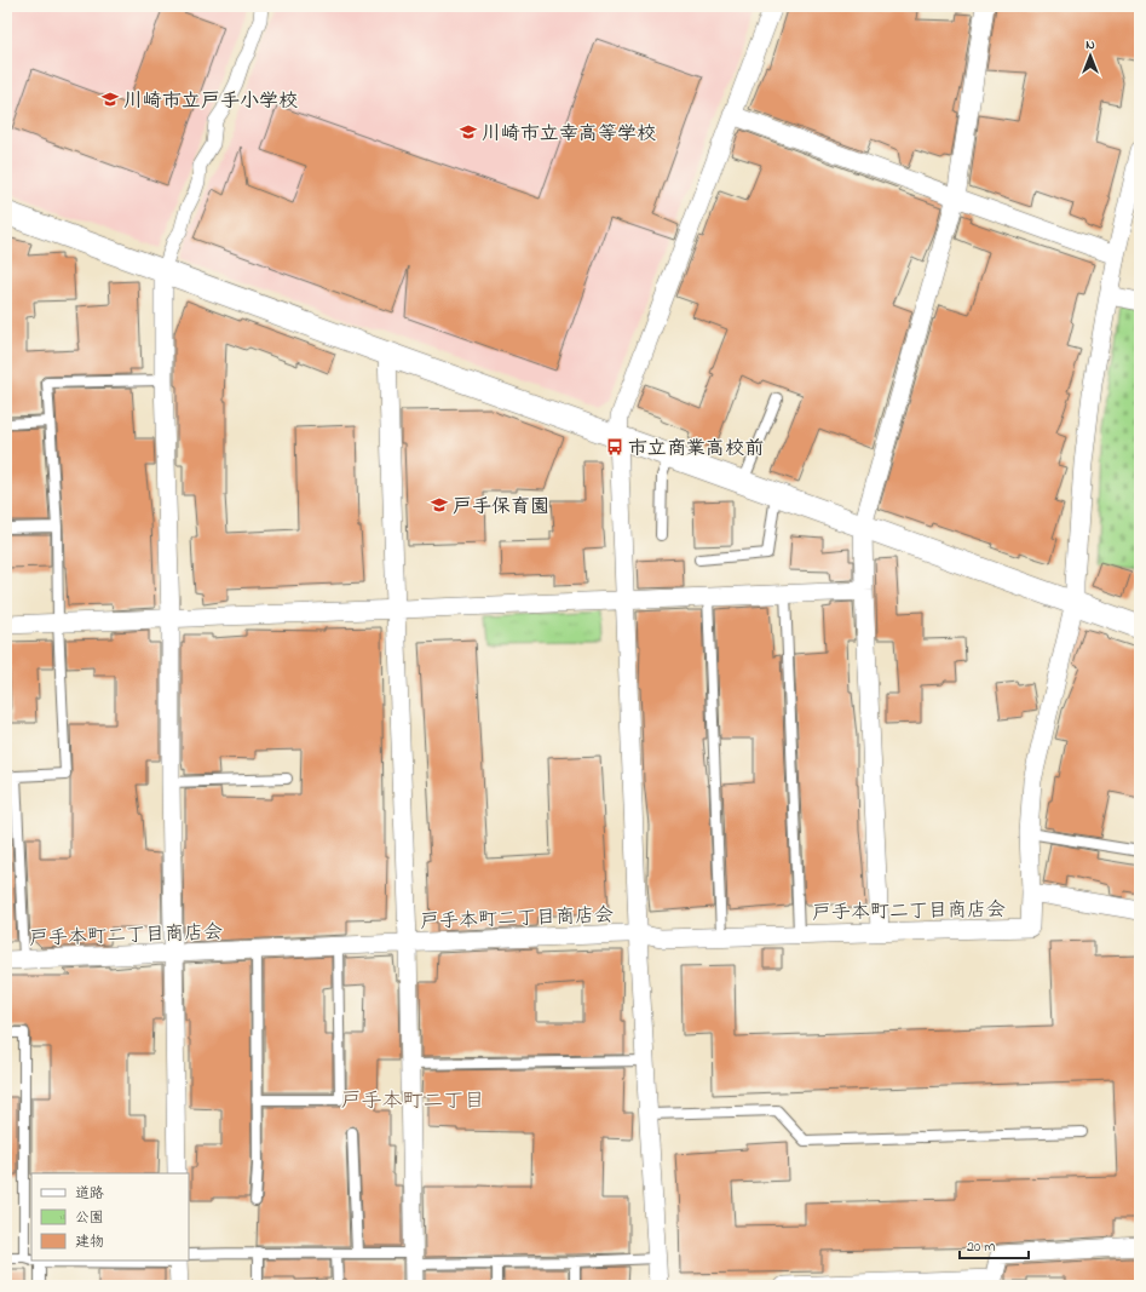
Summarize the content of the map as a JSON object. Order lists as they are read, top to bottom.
{
  "streets": {
    "street": ["戸手本町二丁目商店会"]
  },
  "districts": ["戸手本町二丁目"],
  "places": {
    "school or university": ["川崎市立戸手小学校", "川崎市立幸高等学校", "戸手保育園"],
    "bus stop": ["市立商業高校前"]
  },
  "legend": ["道路", "公園", "建物"],
  "scale_bar": "20 m",
  "north": "top"
}
